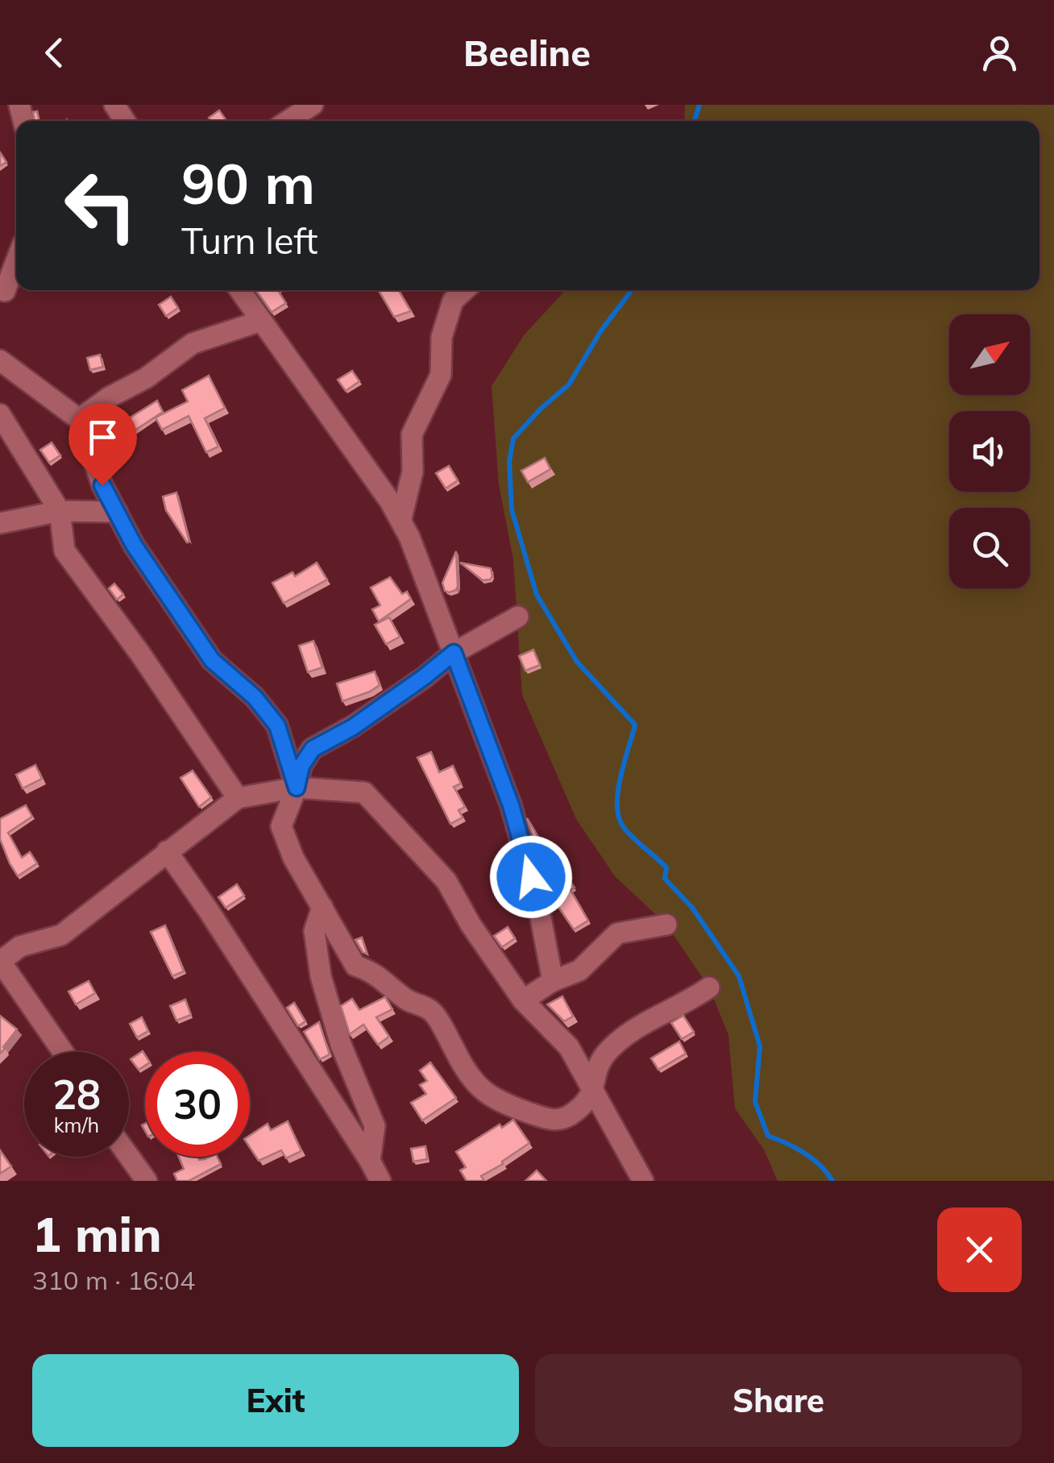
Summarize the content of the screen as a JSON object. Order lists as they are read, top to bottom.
{
  "north": "top right",
  "page": {
    "header": "Beeline",
    "turn": ["90 m", "Turn left"],
    "speed": "28 km/h",
    "limit": "30",
    "heading": ["1 min", "310 m · 16:04"],
    "buttons": ["Exit", "Share"]
  }
}
